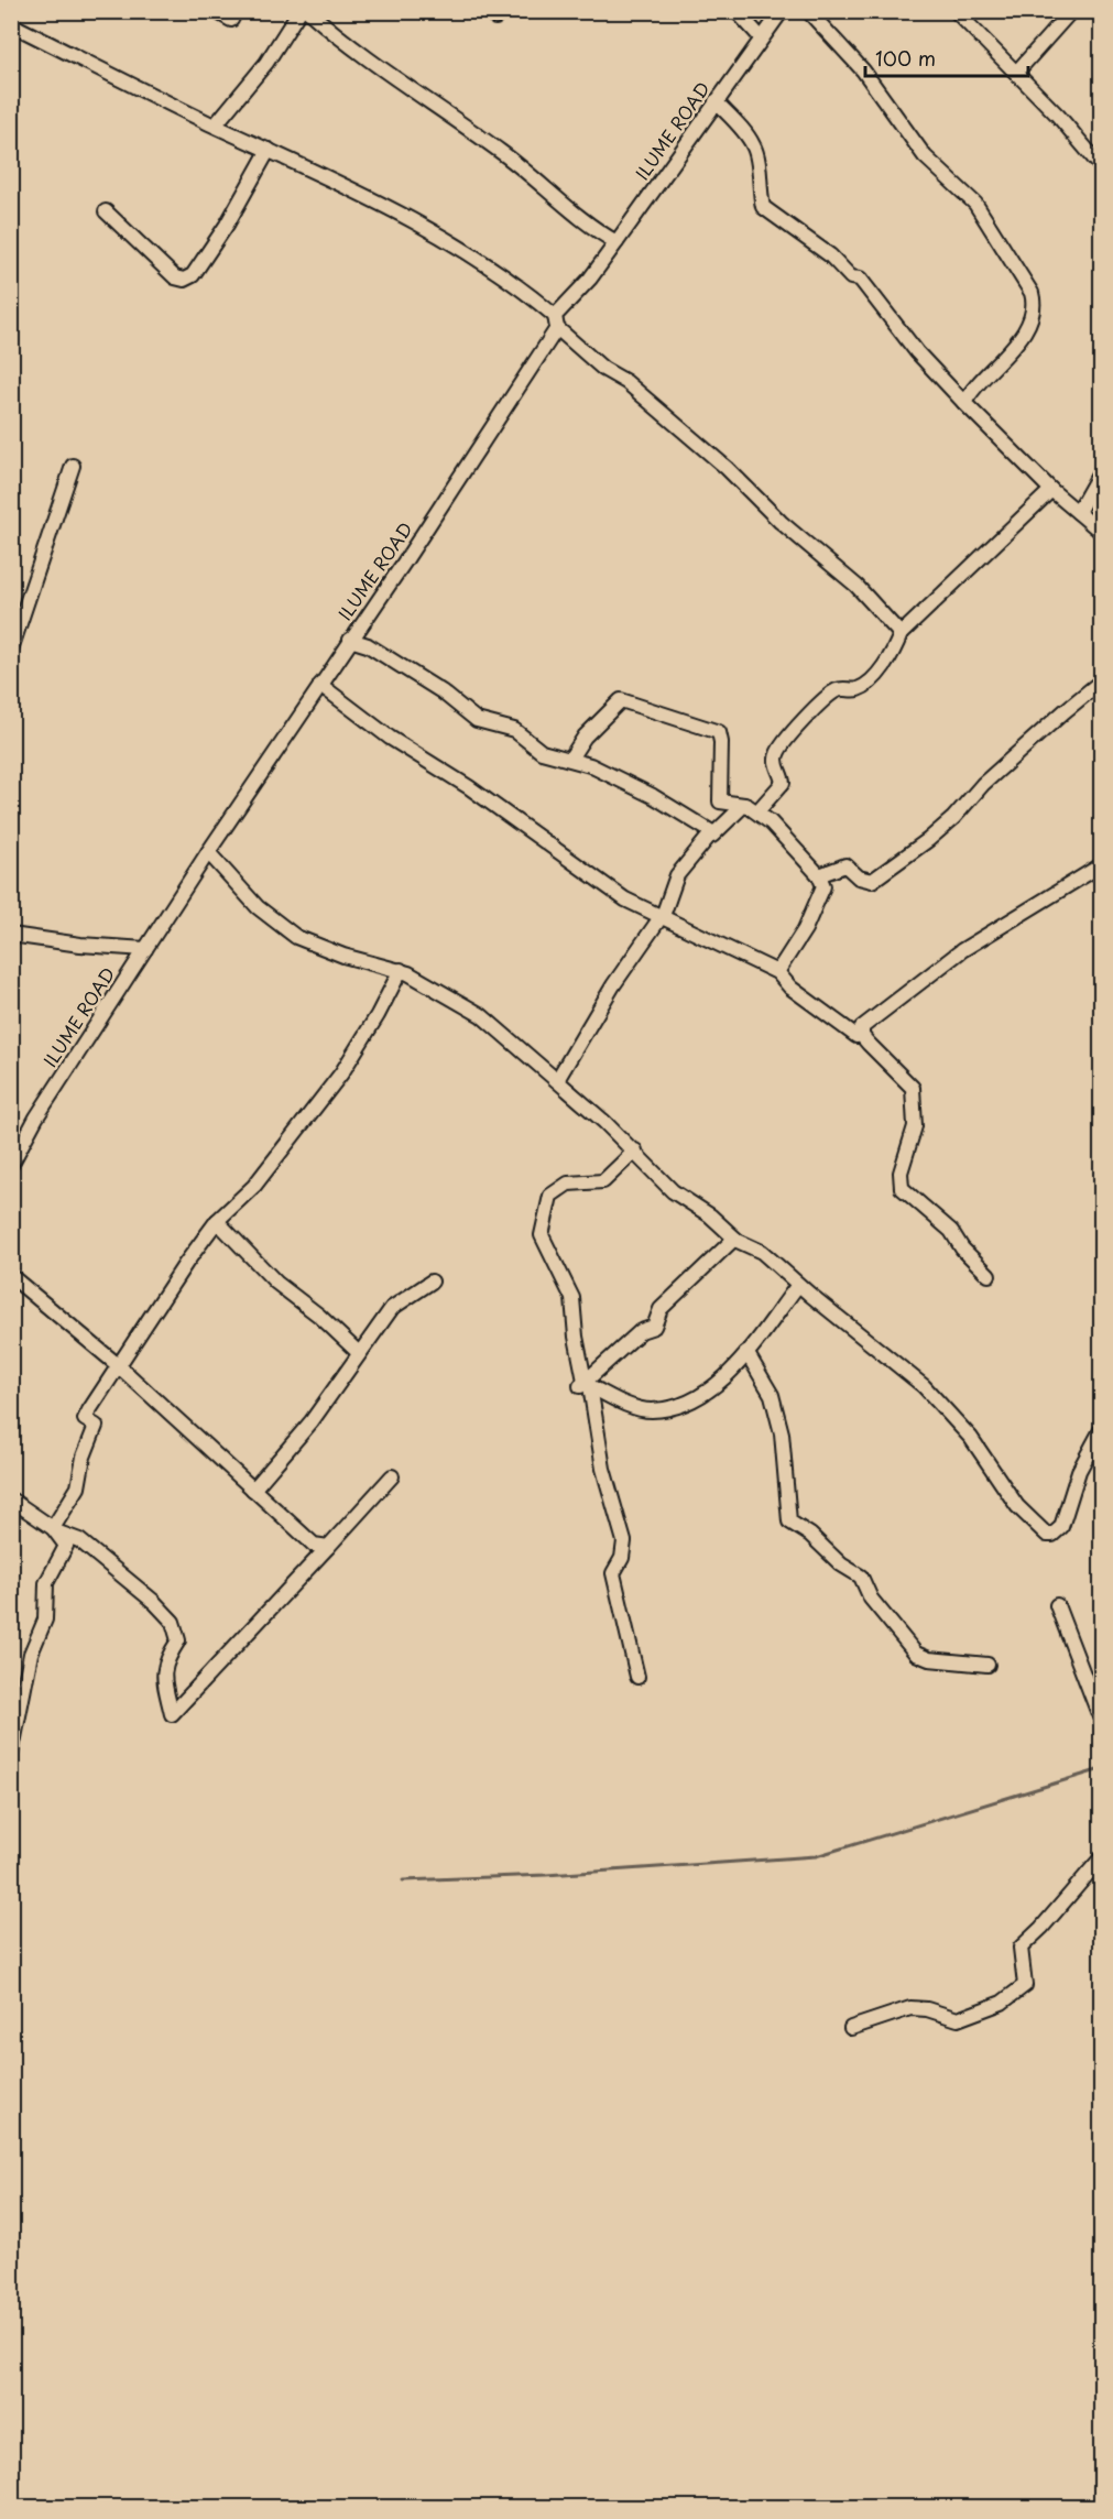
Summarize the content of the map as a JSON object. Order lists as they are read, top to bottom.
{
  "streets": {
    "street": ["ILUME ROAD"]
  },
  "scale_bar": "100 m"
}
